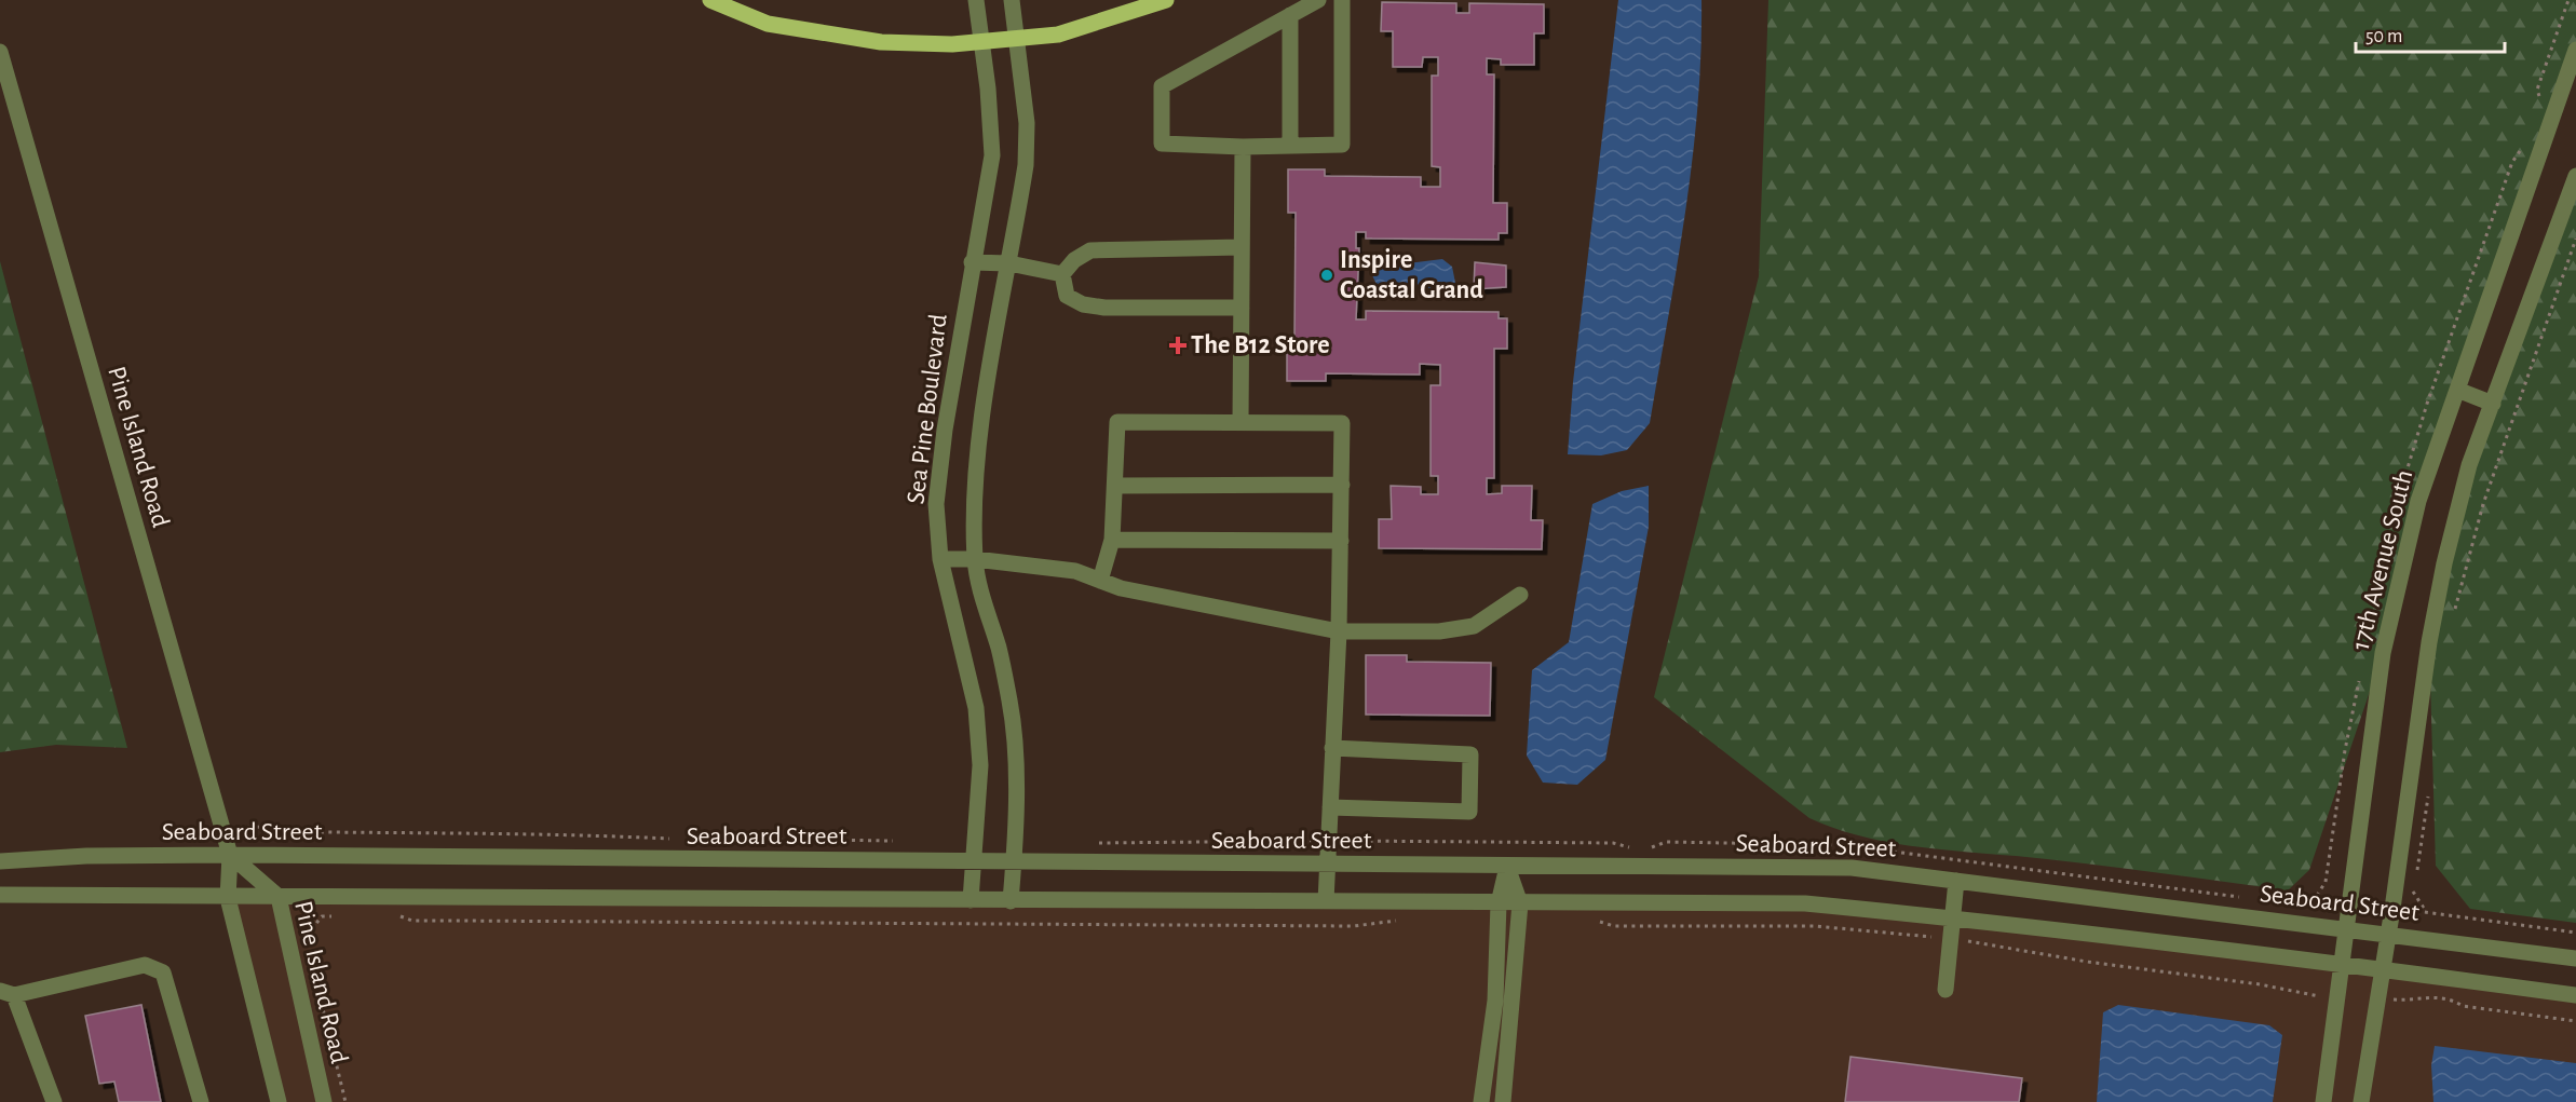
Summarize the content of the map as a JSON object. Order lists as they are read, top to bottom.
{
  "streets": {
    "street": [
      "Sea Pine Boulevard",
      "Pine Island Road",
      "17th Avenue South",
      "Seaboard Street"
    ]
  },
  "crossings": [
    ["Sea Pine Boulevard", "Seaboard Street"],
    ["Pine Island Road", "Seaboard Street"],
    ["17th Avenue South", "Seaboard Street"]
  ],
  "places": {
    "other": ["Inspire Coastal Grand"],
    "health": ["The B12 Store"]
  },
  "scale_bar": "50 m"
}
